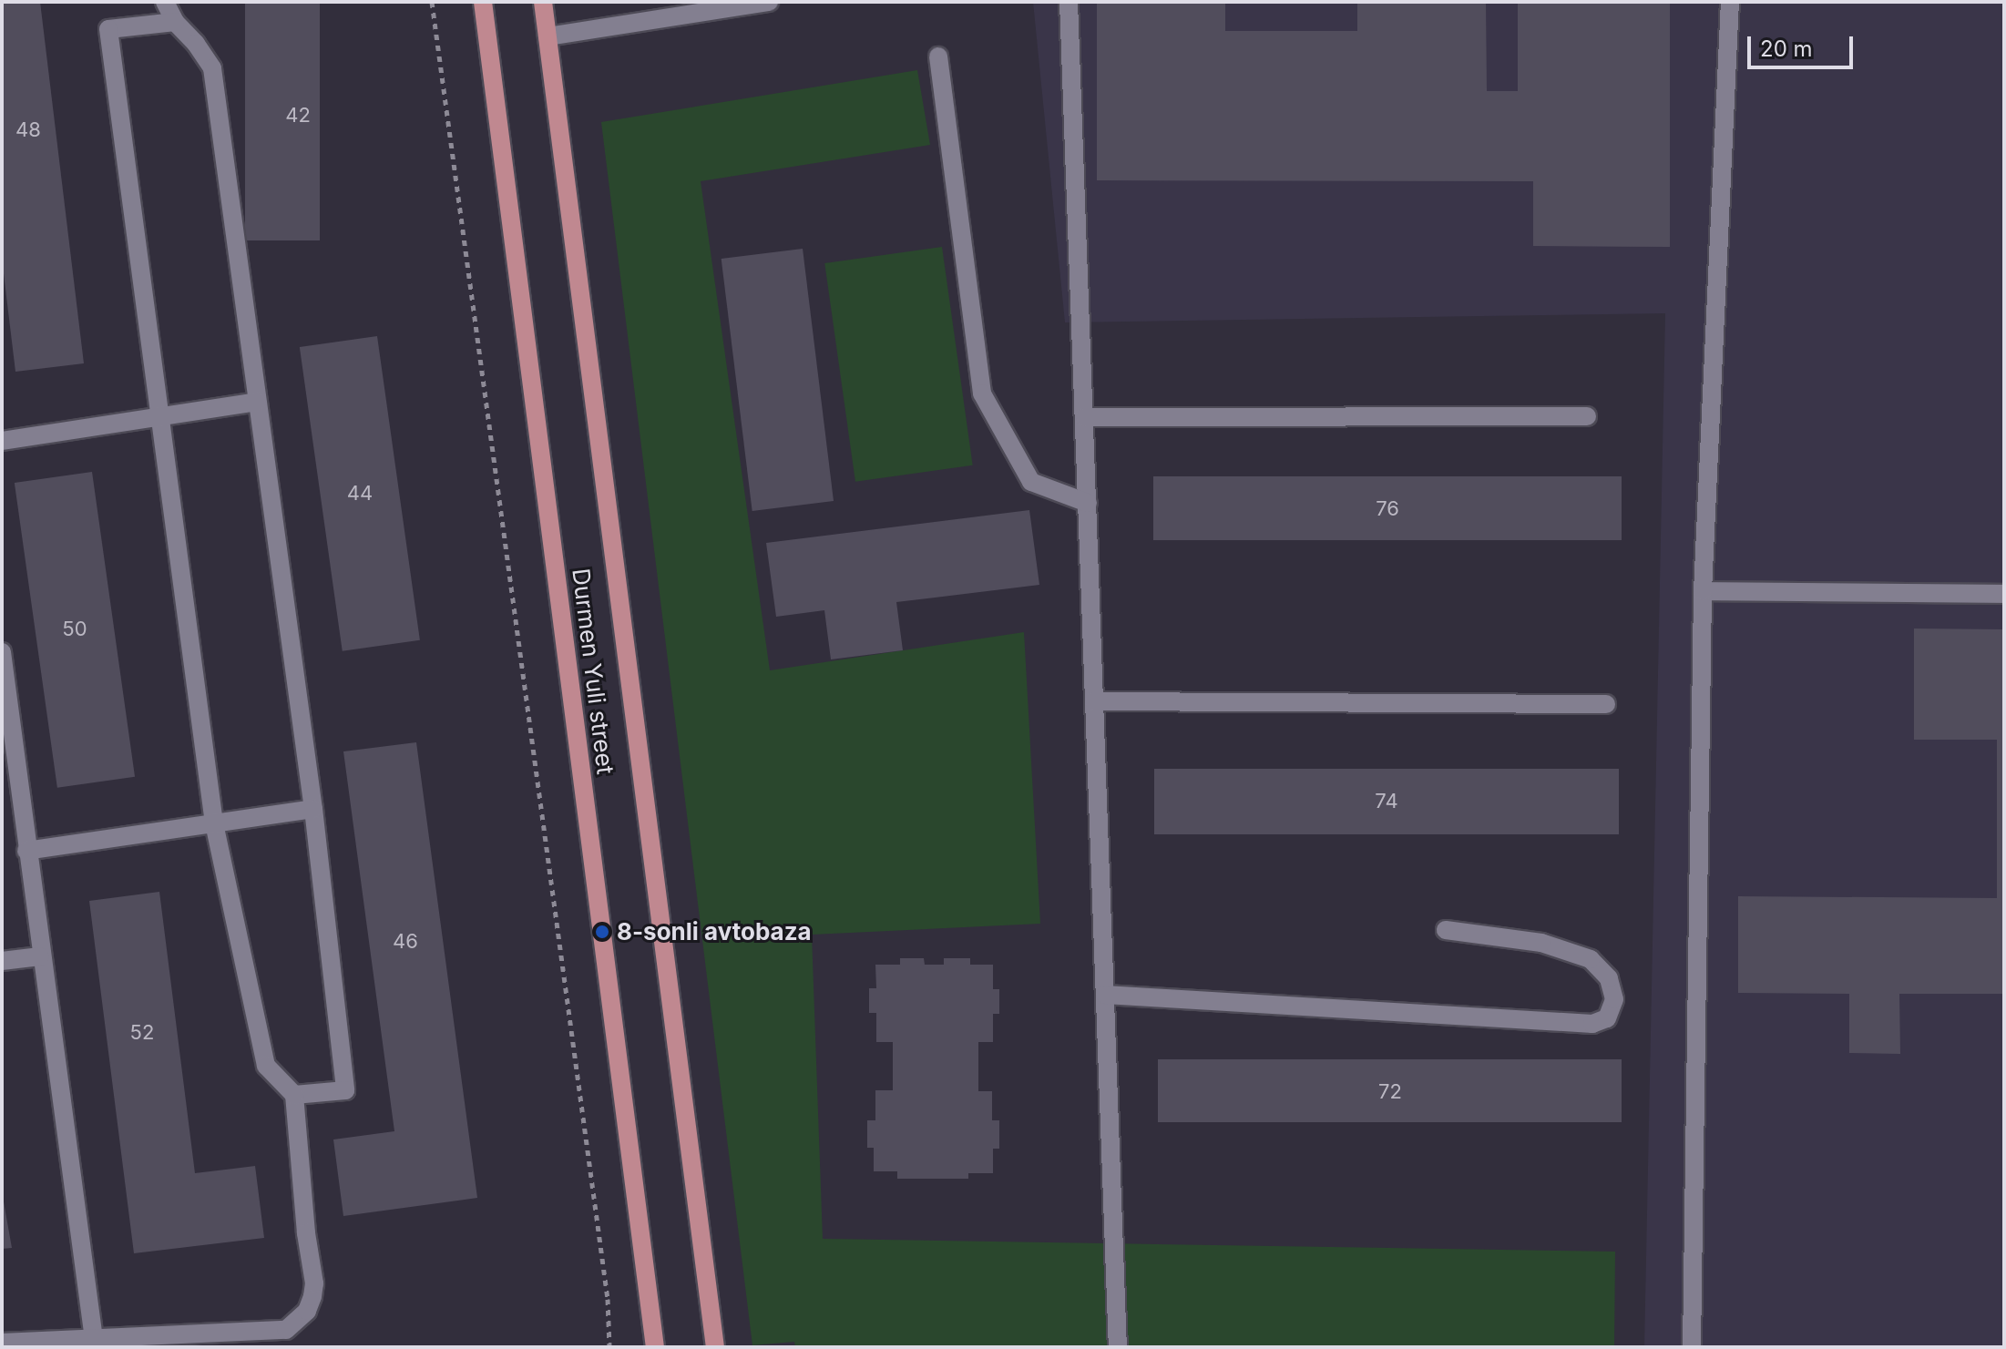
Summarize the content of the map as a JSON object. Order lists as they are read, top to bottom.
{
  "streets": {
    "main road": ["Durmen Yuli street"]
  },
  "places": ["8-sonli avtobaza"],
  "house_numbers": [
    "42",
    "48",
    "44",
    "76",
    "50",
    "74",
    "46",
    "52",
    "72"
  ],
  "scale_bar": "20 m"
}
